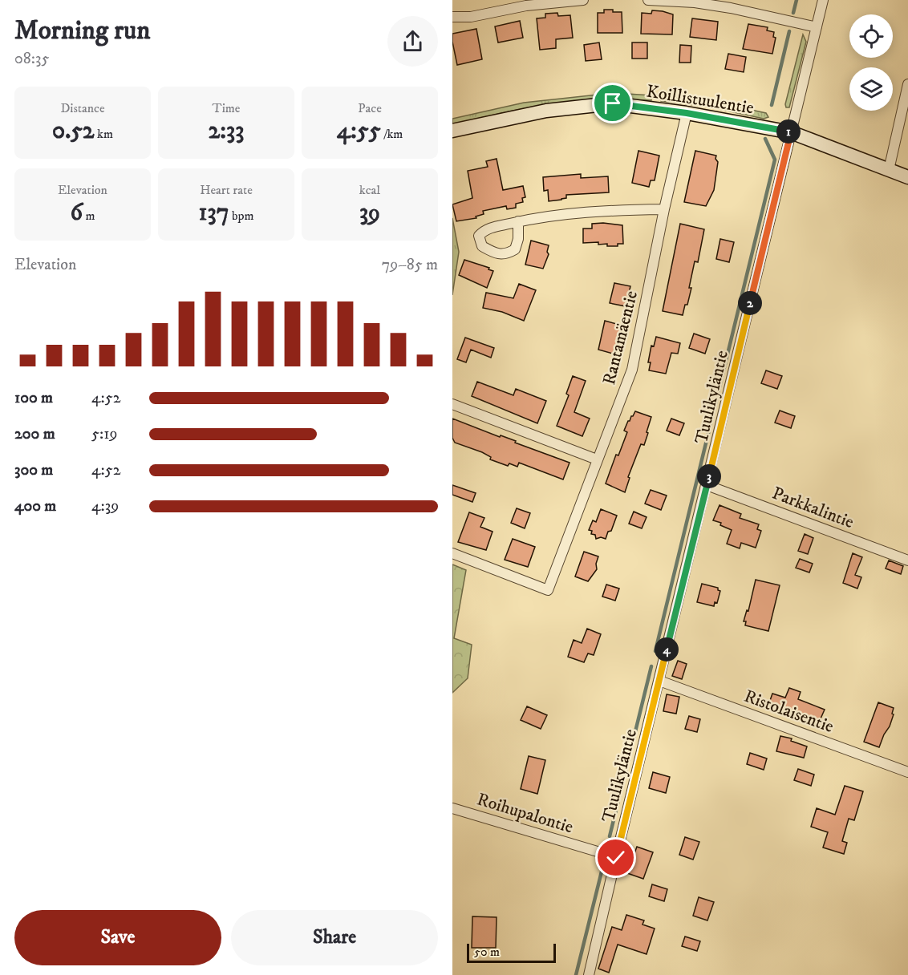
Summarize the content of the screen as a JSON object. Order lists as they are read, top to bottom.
{
  "streets": {
    "street": [
      "Koillistuulentie",
      "Rantamäentie",
      "Tuulikyläntie",
      "Parkkalintie",
      "Ristolaisentie",
      "Roihupalontie"
    ]
  },
  "crossings": [
    ["Koillistuulentie", "Rantamäentie"],
    ["Koillistuulentie", "Tuulikyläntie"],
    ["Tuulikyläntie", "Parkkalintie"],
    ["Tuulikyläntie", "Ristolaisentie"],
    ["Tuulikyläntie", "Roihupalontie"]
  ],
  "scale_bar": "50 m",
  "page": {
    "heading": ["Morning run", "08:35"],
    "stats": [
      ["Distance", "0.52 km"],
      ["Time", "2:33"],
      ["Pace", "4:55 /km"],
      ["Elevation", "6 m"],
      ["Heart rate", "137 bpm"],
      ["kcal", "39"]
    ],
    "pins": [
      "1",
      "2",
      "3",
      "4"
    ],
    "chart": ["Elevation", "79–85 m"],
    "list": [
      {
        "name": "100 m",
        "note": "4:52"
      },
      {
        "name": "200 m",
        "note": "5:19"
      },
      {
        "name": "300 m",
        "note": "4:52"
      },
      {
        "name": "400 m",
        "note": "4:39"
      }
    ],
    "buttons": ["Save", "Share"],
    "scale": "50 m"
  }
}
